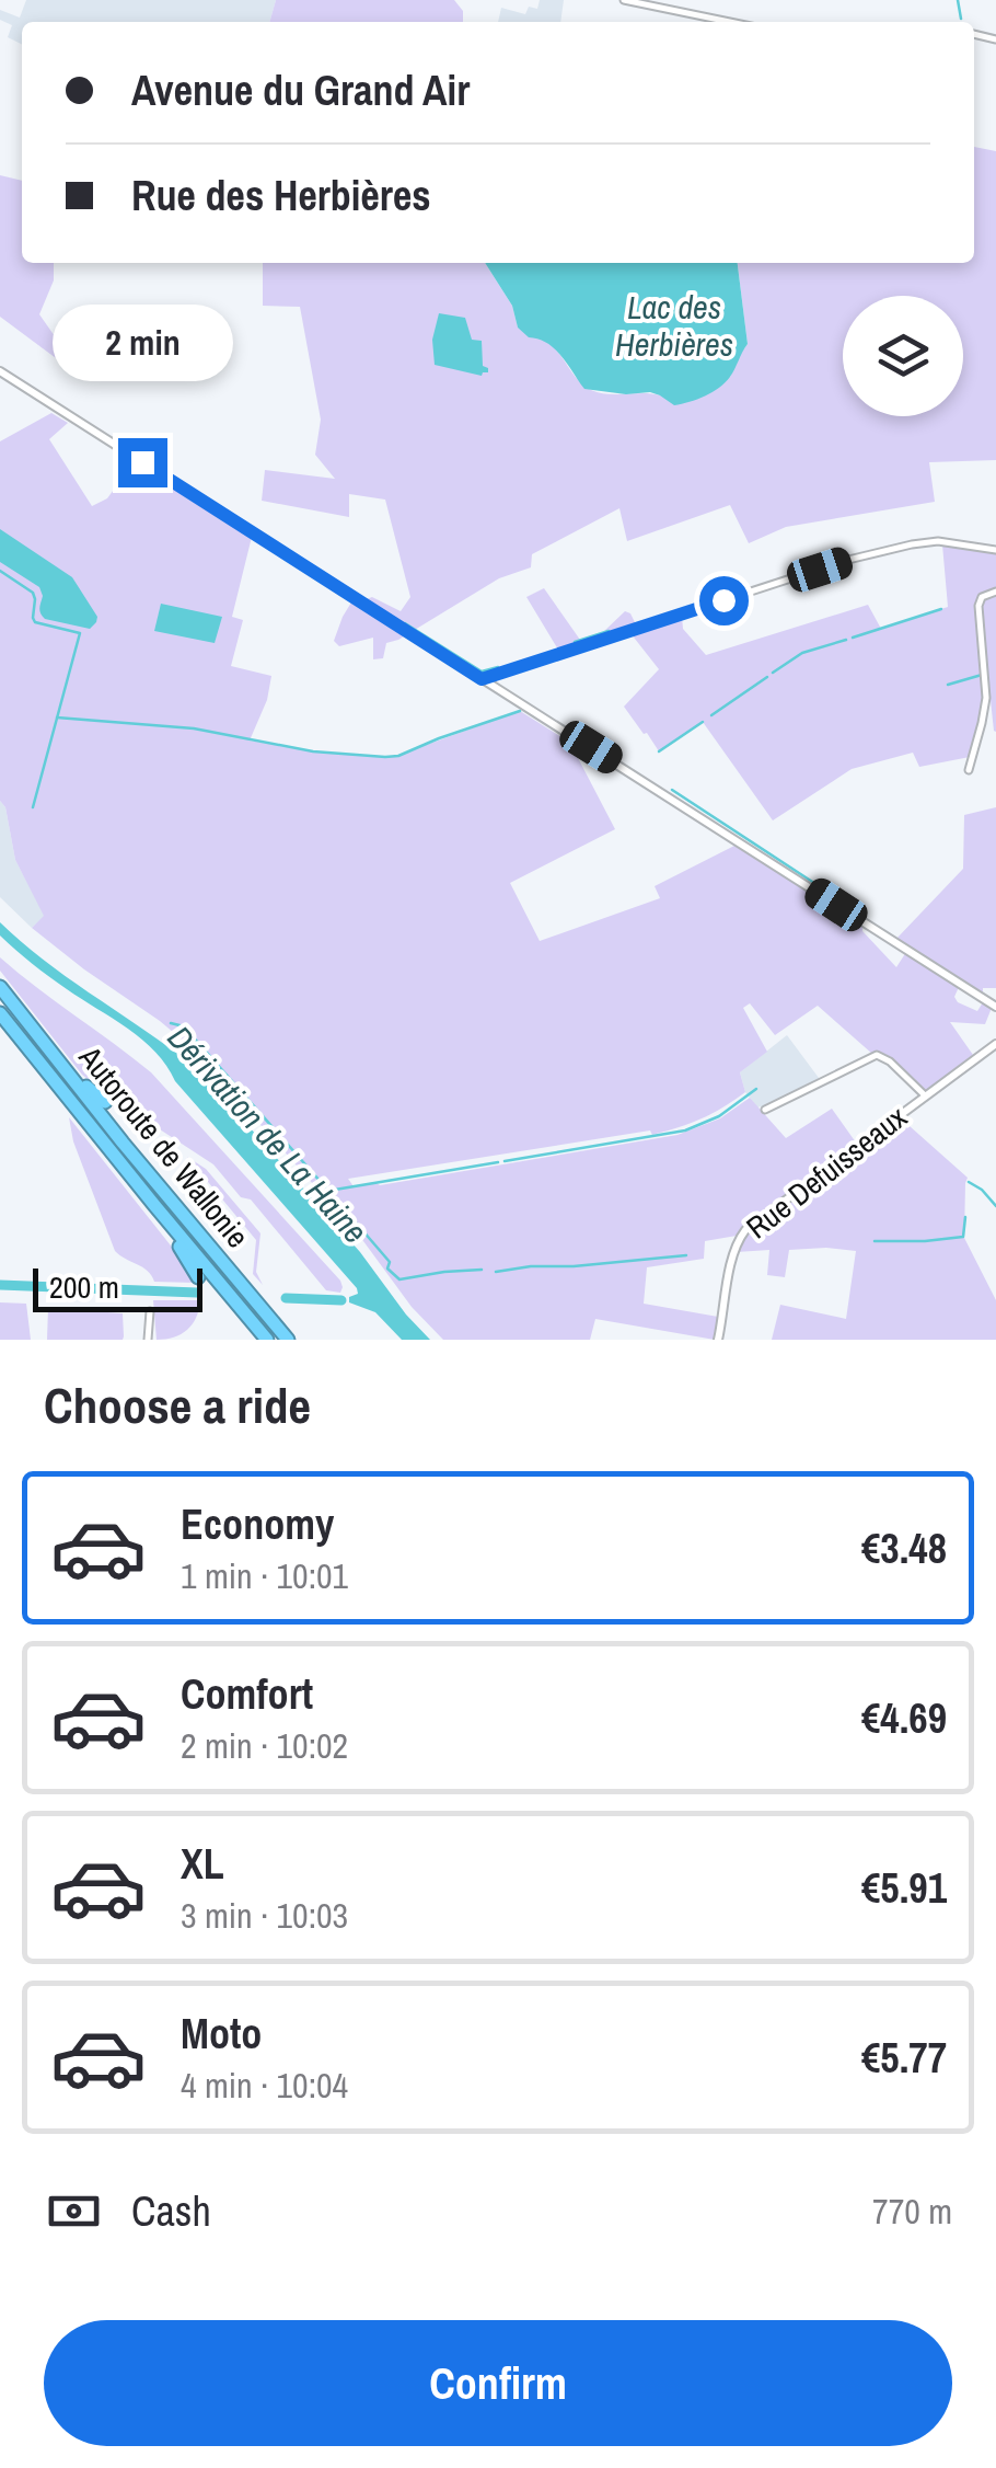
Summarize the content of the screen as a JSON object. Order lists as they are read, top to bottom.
{
  "streets": {
    "highway": ["Autoroute de Wallonie"],
    "street": ["Rue Defuisseaux"]
  },
  "water": ["Lac des Herbières", "Dérivation de La Haine"],
  "scale_bar": "200 m",
  "page": {
    "banner": ["Avenue du Grand Air", "Rue des Herbières"],
    "bubble": "2 min",
    "scale": "200 m",
    "heading": "Choose a ride",
    "list": [
      {
        "name": "Economy",
        "note": "1 min · 10:01",
        "value": "€3.48"
      },
      {
        "name": "Comfort",
        "note": "2 min · 10:02",
        "value": "€4.69"
      },
      {
        "name": "XL",
        "note": "3 min · 10:03",
        "value": "€5.91"
      },
      {
        "name": "Moto",
        "note": "4 min · 10:04",
        "value": "€5.77"
      }
    ],
    "pay": ["Cash", "770 m"],
    "buttons": "Confirm"
  }
}
